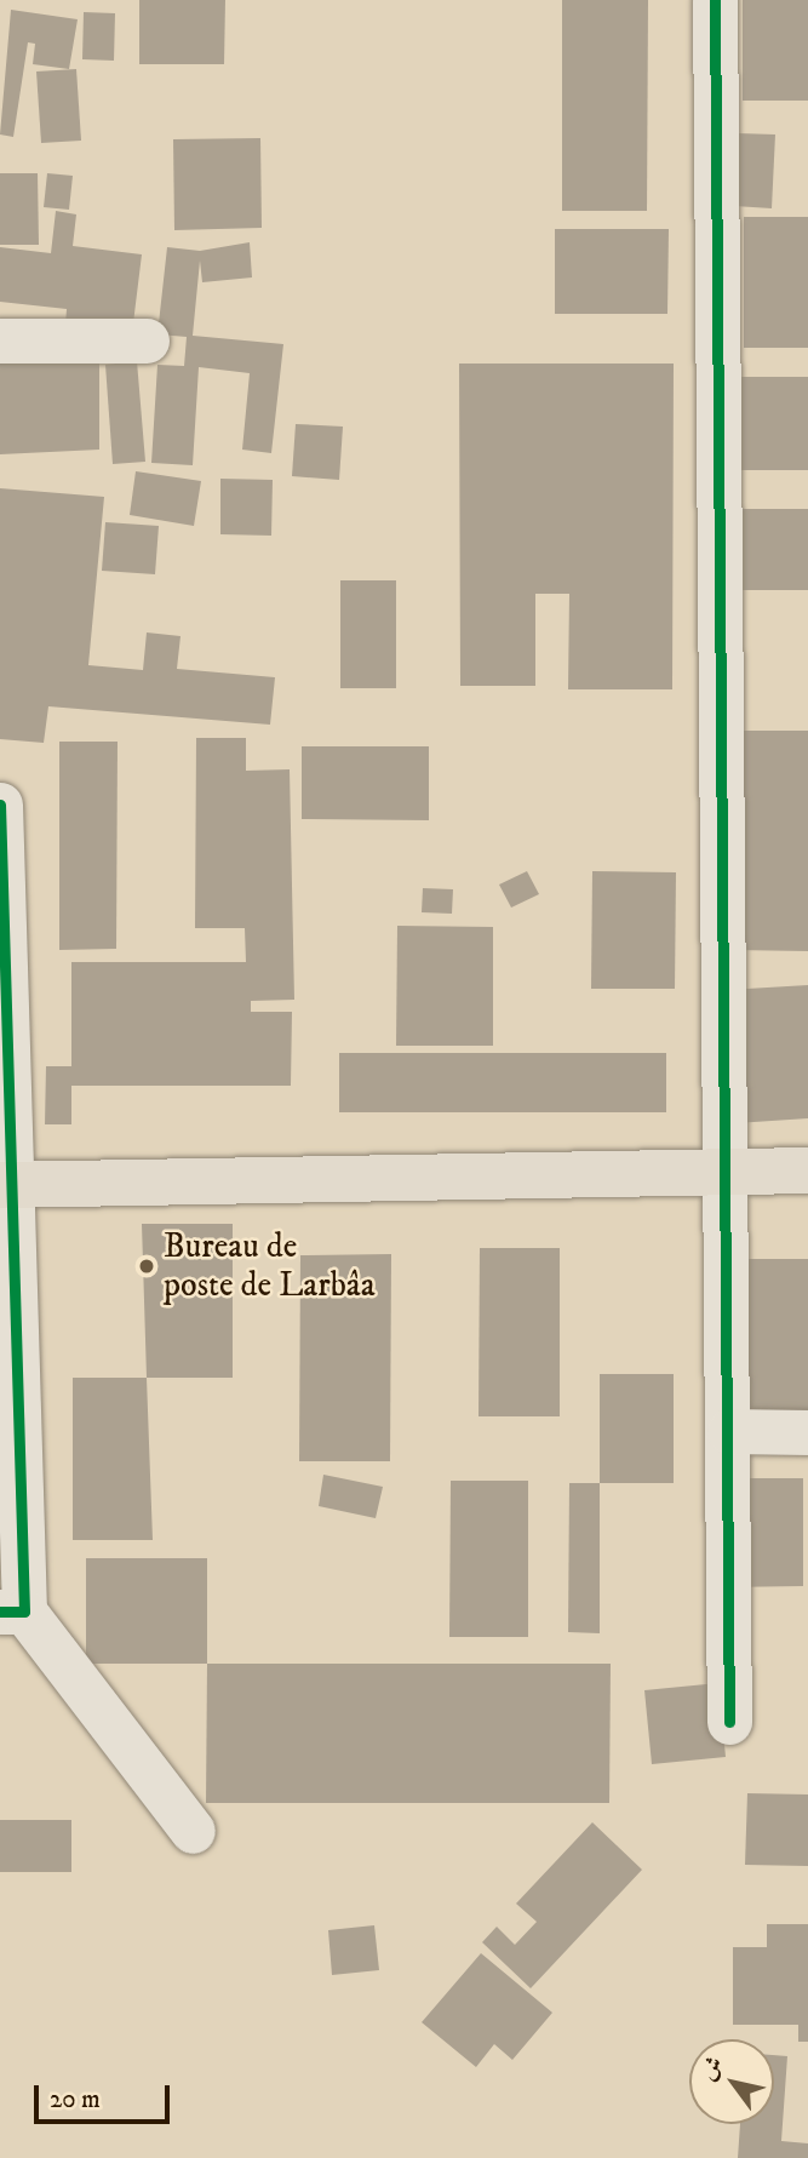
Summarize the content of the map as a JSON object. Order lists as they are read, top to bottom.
{
  "places": ["Bureau de poste de Larbâa"],
  "scale_bar": "20 m",
  "north": "top left"
}
